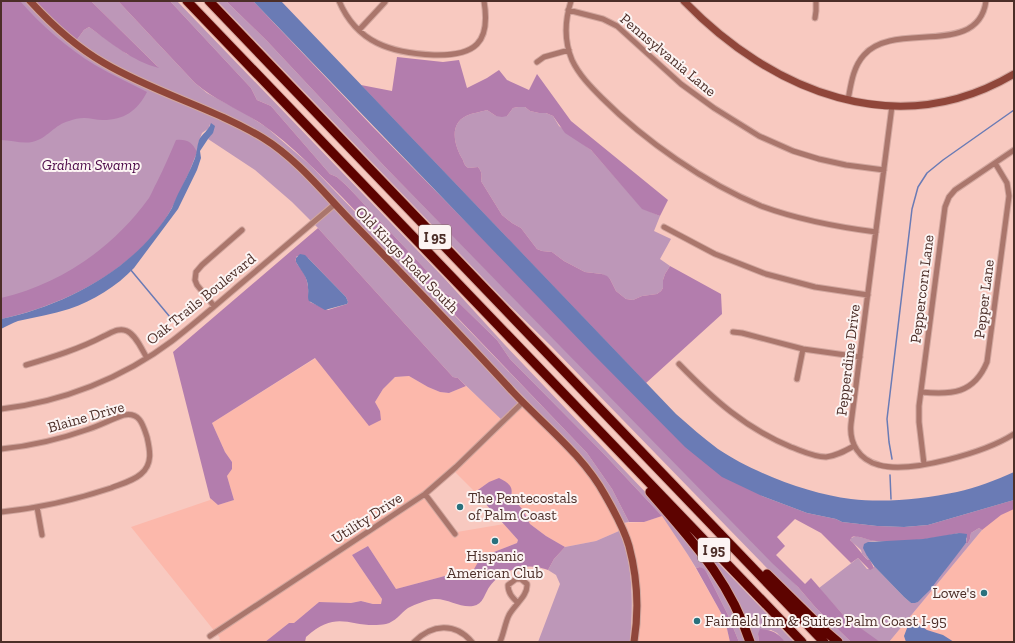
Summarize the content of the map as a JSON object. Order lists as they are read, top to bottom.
{
  "streets": {
    "highway": ["I 95"],
    "street": [
      "Pennsylvania Lane",
      "Old Kings Road South",
      "Peppercorn Lane",
      "Oak Trails Boulevard",
      "Pepper Lane",
      "Pepperdine Drive",
      "Blaine Drive",
      "Utility Drive"
    ]
  },
  "crossings": [
    ["Pennsylvania Lane", "Pepperdine Drive"],
    ["Old Kings Road South", "Oak Trails Boulevard"],
    ["Old Kings Road South", "Utility Drive"],
    ["Peppercorn Lane", "Pepper Lane"]
  ],
  "parks": ["Graham Swamp"],
  "places": [
    "The Pentecostals of Palm Coast",
    "Hispanic American Club",
    "Lowe's",
    "Fairfield Inn & Suites Palm Coast I-95"
  ]
}
